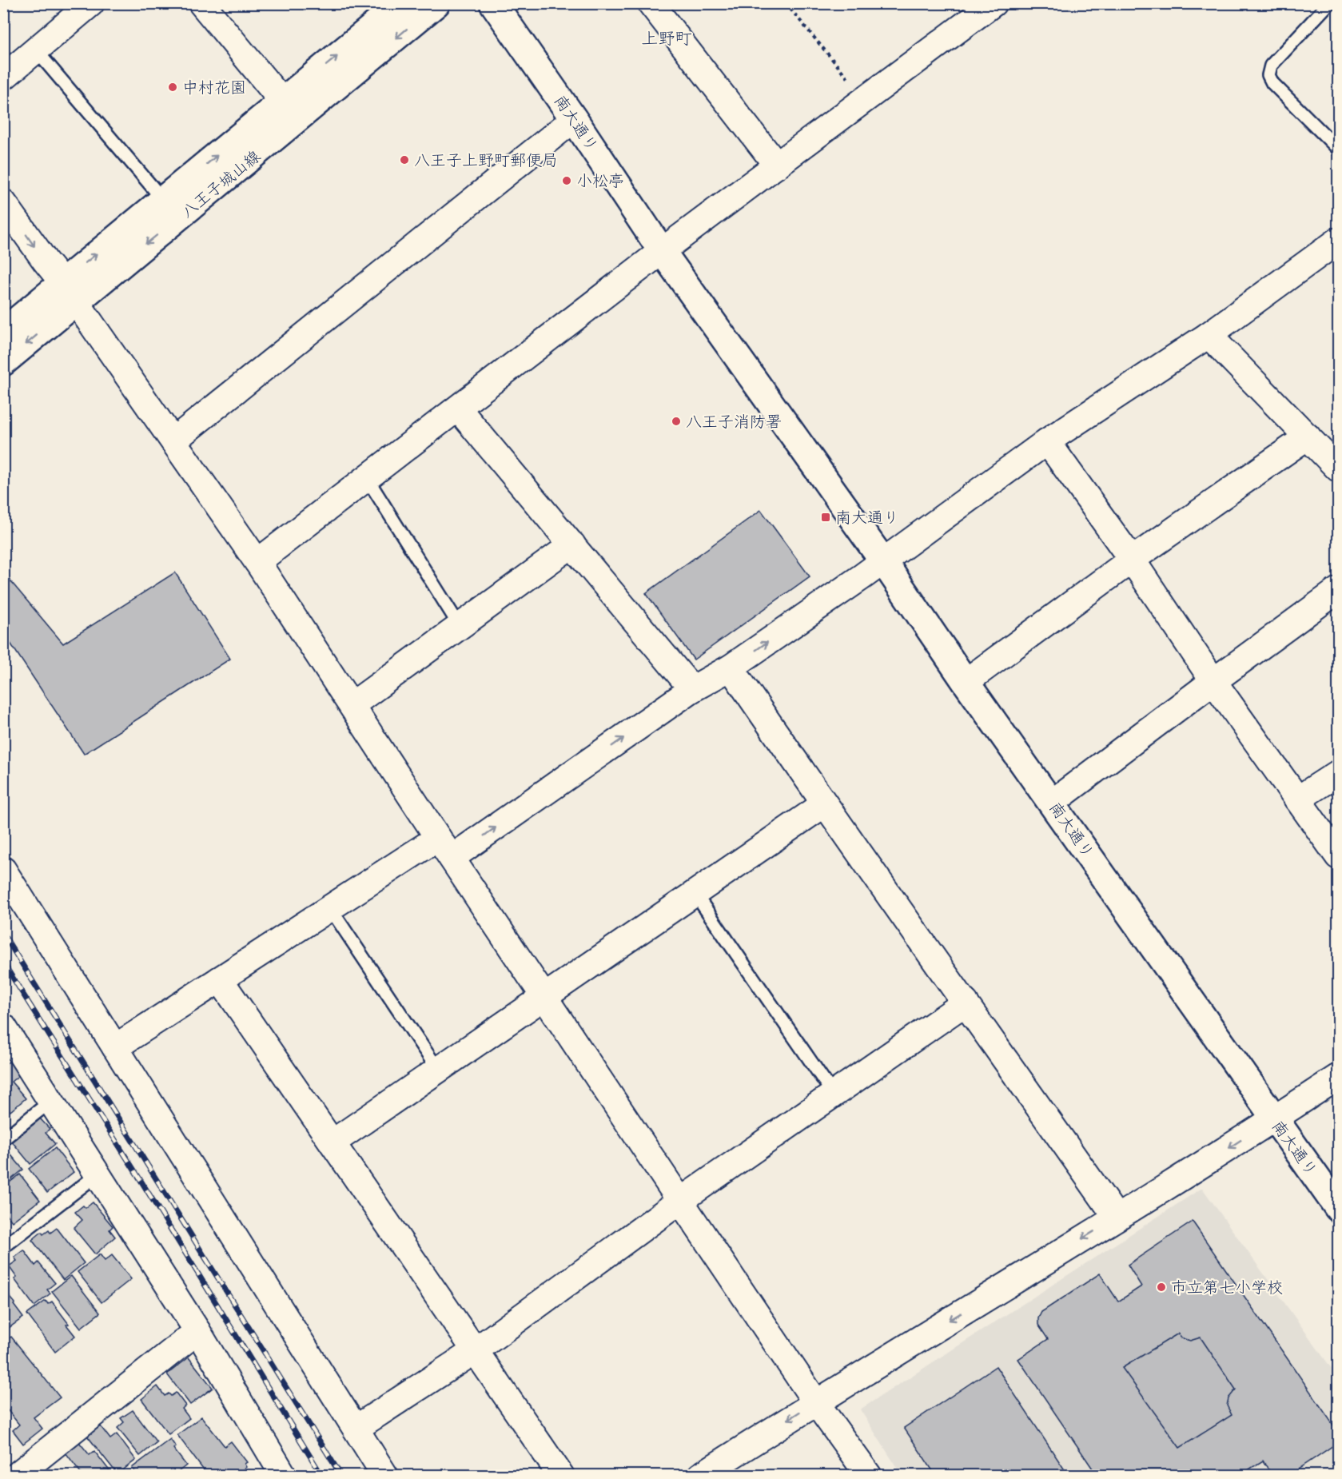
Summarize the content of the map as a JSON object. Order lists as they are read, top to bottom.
{
  "streets": {
    "street": ["南大通り", "八王子城山線"]
  },
  "districts": ["上野町"],
  "places": {
    "other": [
      "中村花園",
      "八王子上野町郵便局",
      "小松亭",
      "八王子消防署",
      "市立第七小学校"
    ],
    "transit": ["南大通り"]
  }
}
